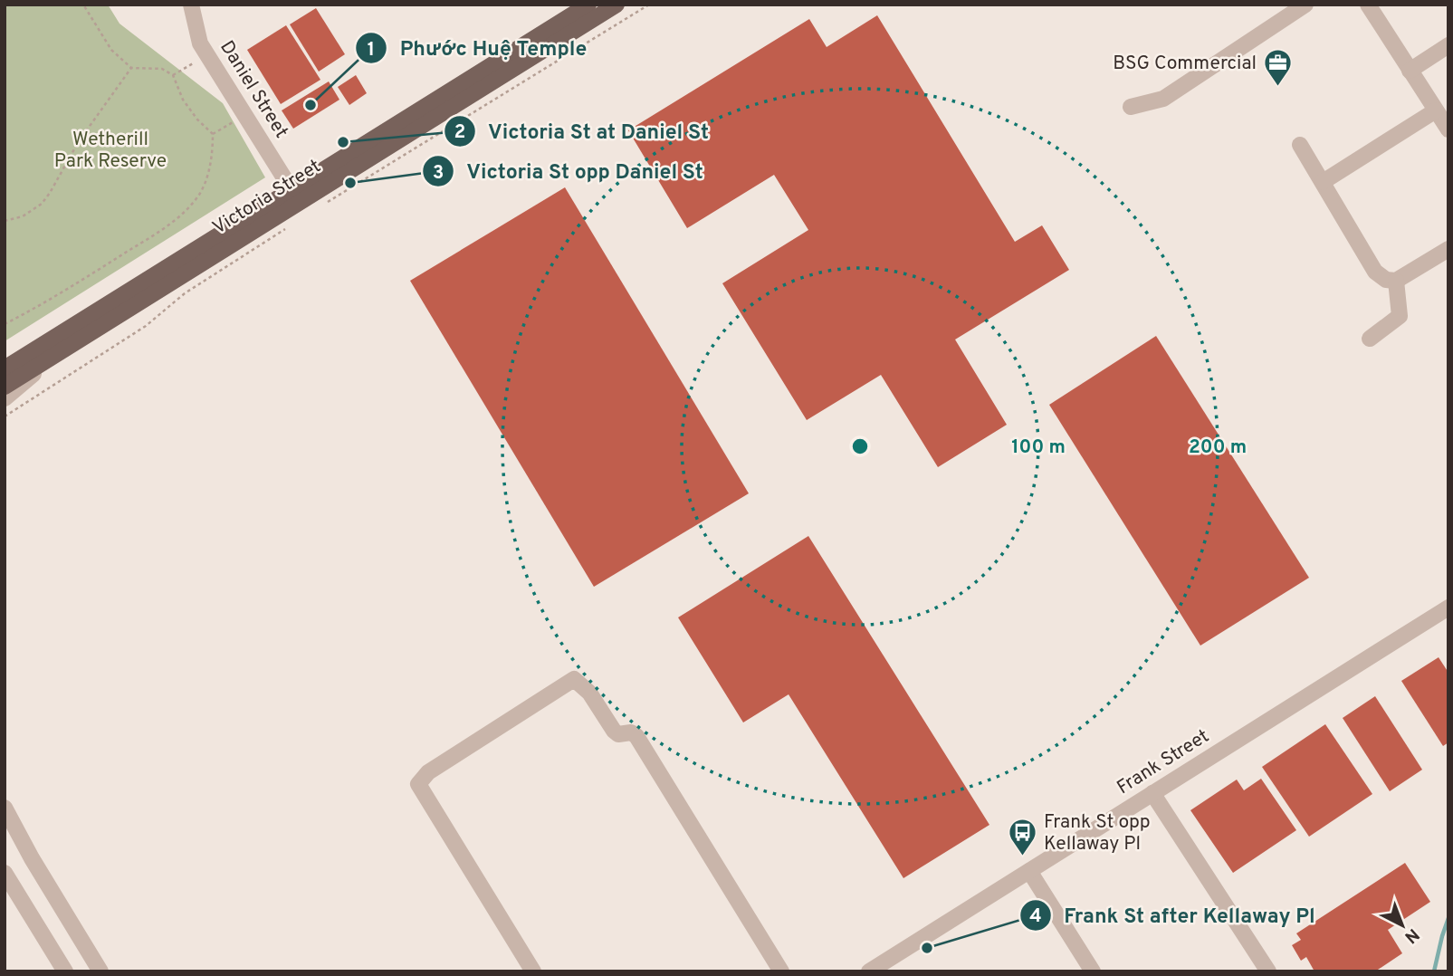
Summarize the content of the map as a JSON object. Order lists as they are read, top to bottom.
{
  "streets": {
    "main road": ["Victoria Street"],
    "street": ["Daniel Street", "Frank Street"]
  },
  "crossings": [
    ["Daniel Street", "Victoria Street"]
  ],
  "parks": ["Wetherill Park Reserve"],
  "places": {
    "office": ["BSG Commercial"],
    "other": [
      "Phước Huệ Temple",
      "Victoria St at Daniel St",
      "Victoria St opp Daniel St",
      "Frank St after Kellaway Pl"
    ],
    "bus stop": ["Frank St opp Kellaway Pl"]
  },
  "north": "bottom right",
  "rings": ["100 m", "200 m"]
}
